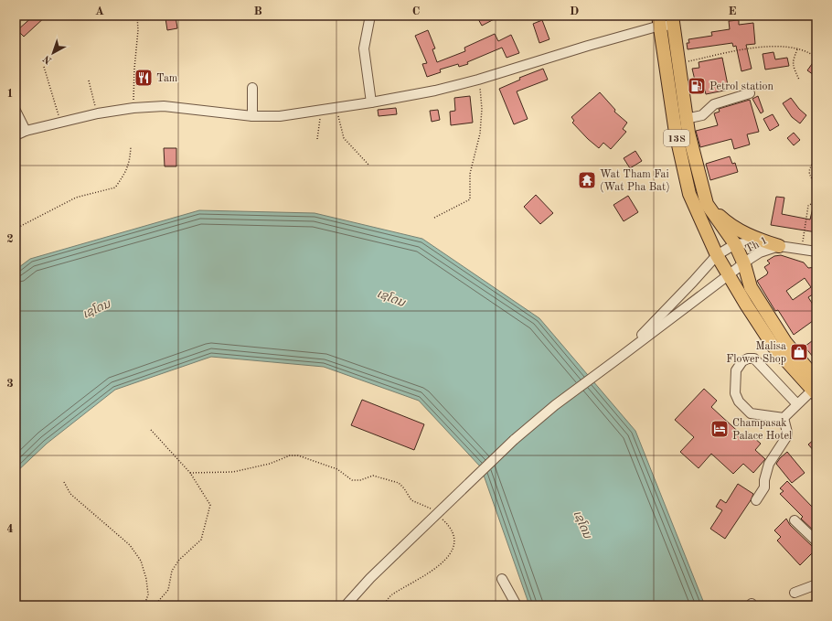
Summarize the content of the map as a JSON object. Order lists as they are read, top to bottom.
{
  "streets": {
    "highway": ["13S"],
    "street": ["Th 1"]
  },
  "crossings": [
    ["13S", "Th 1"]
  ],
  "water": ["ເຊໂດນ"],
  "places": {
    "restaurant": ["Tam"],
    "fuel station": ["Petrol station"],
    "temple": ["Wat Tham Fai (Wat Pha Bat)"],
    "shop": ["Malisa Flower Shop"],
    "hotel": ["Champasak Palace Hotel"]
  },
  "north": "bottom left",
  "grid": {
    "columns": [
      "A",
      "B",
      "C",
      "D",
      "E"
    ],
    "rows": [
      "1",
      "2",
      "3",
      "4"
    ]
  }
}
